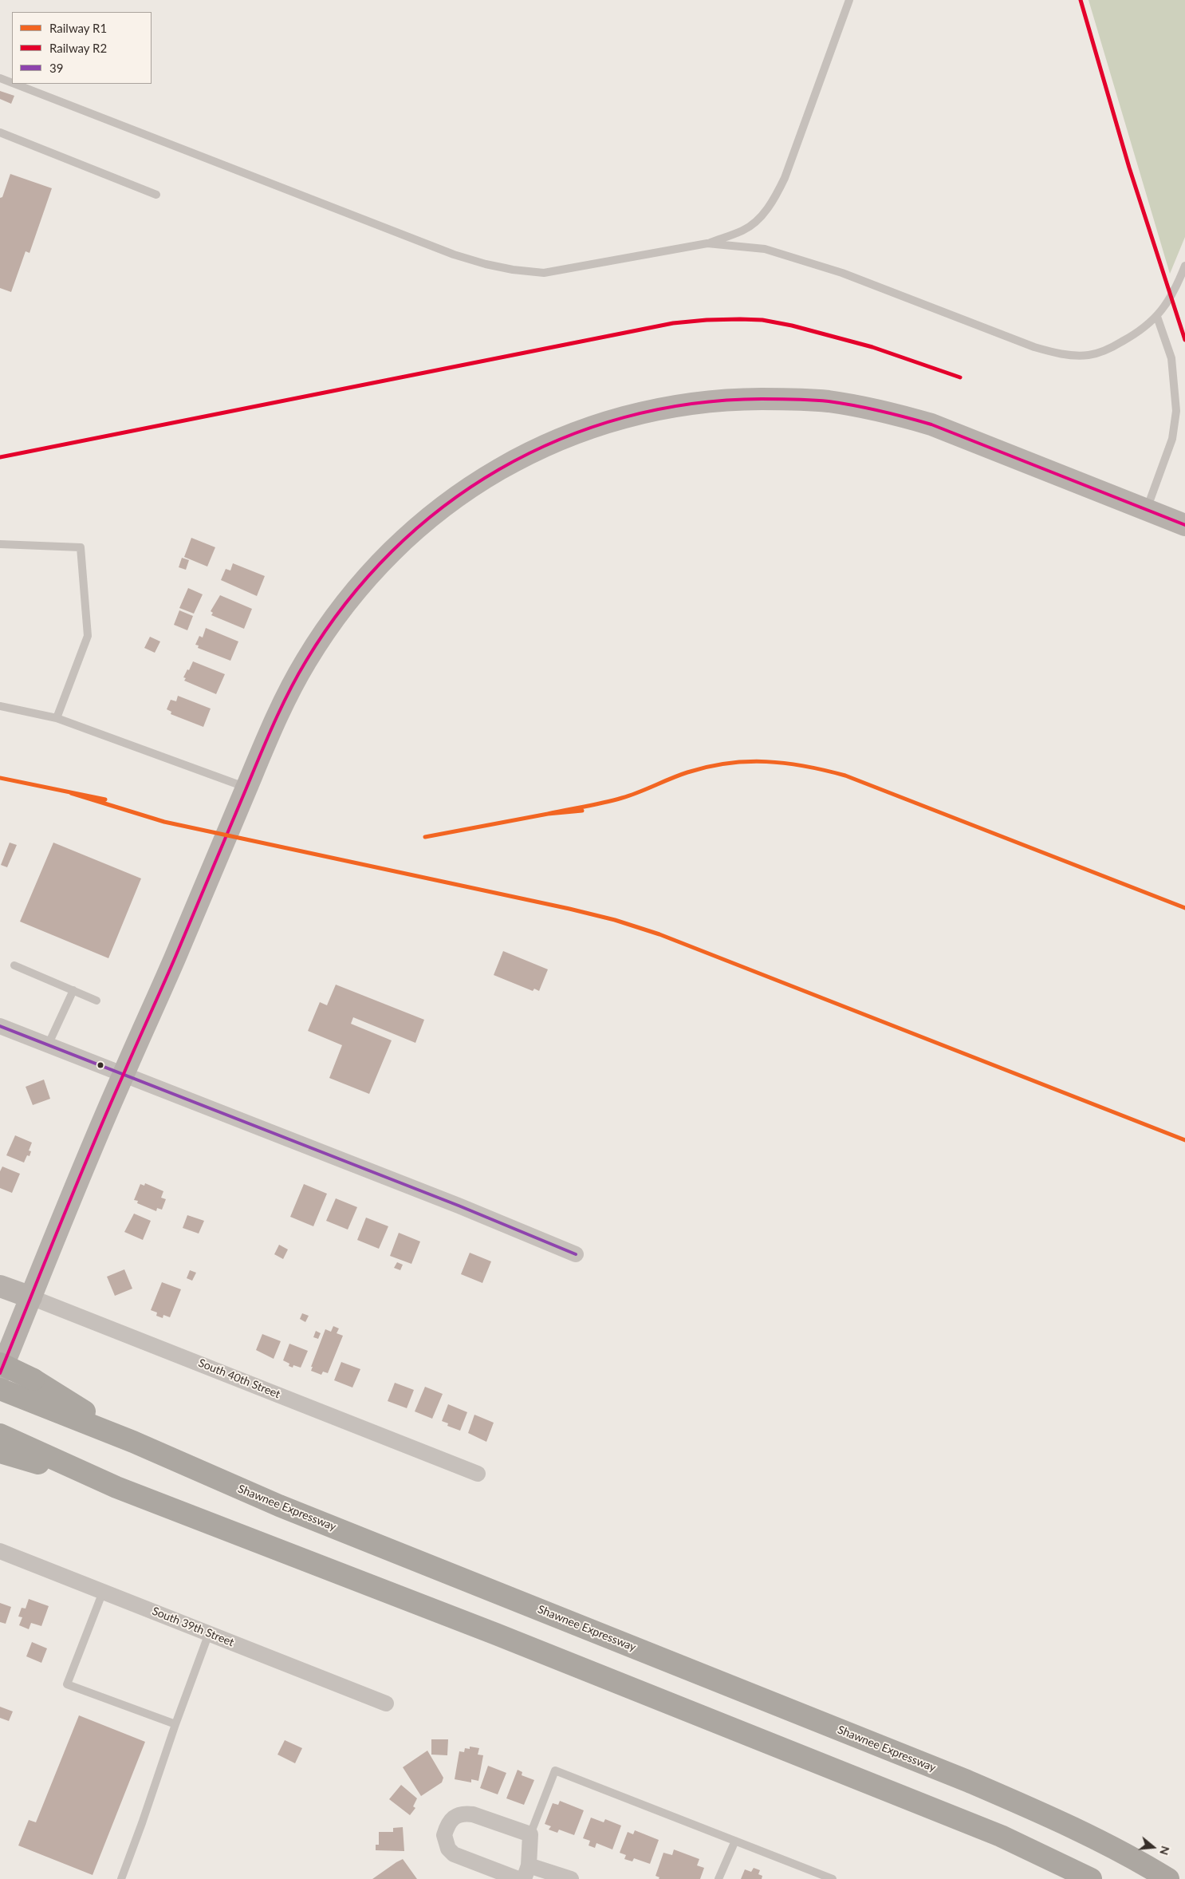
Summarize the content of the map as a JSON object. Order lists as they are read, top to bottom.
{
  "streets": {
    "highway": ["Shawnee Expressway"],
    "street": ["South 40th Street", "South 39th Street"]
  },
  "lines": ["rail line R2", "rail line R1", "transit line 39"],
  "legend": ["Railway R1", "Railway R2", "39"],
  "north": "right"
}
